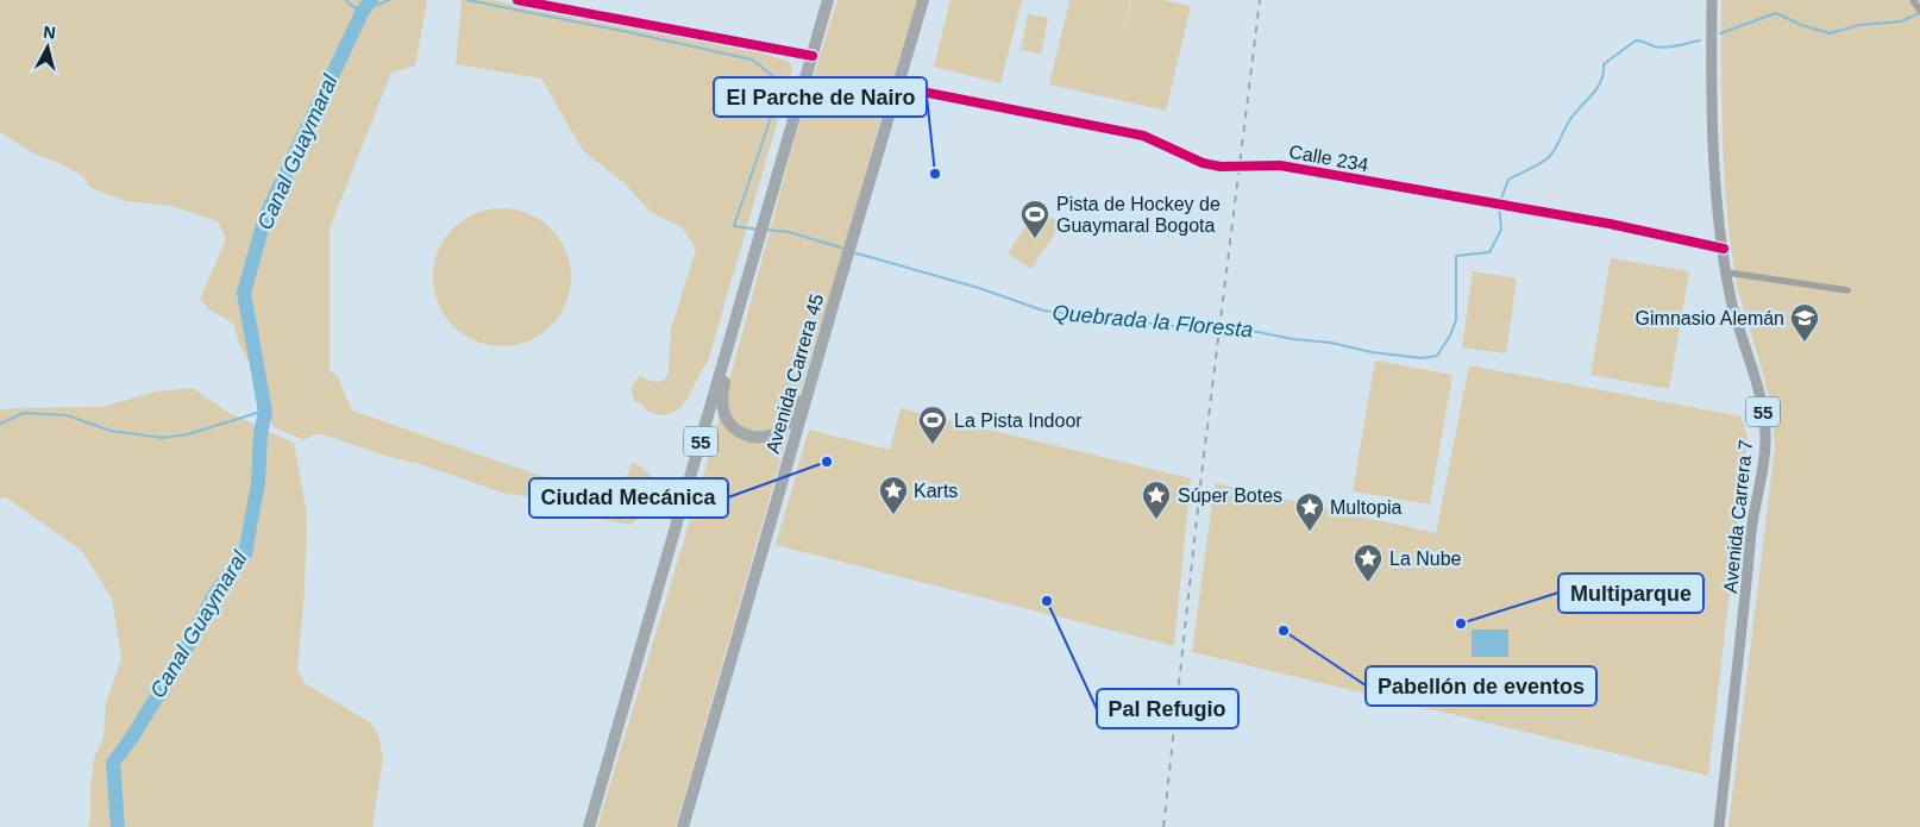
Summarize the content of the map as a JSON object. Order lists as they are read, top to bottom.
{
  "streets": {
    "highway": ["Avenida Carrera 45", "55"],
    "main road": ["Avenida Carrera 7"],
    "street": ["Calle 234"]
  },
  "crossings": [
    ["Calle 234", "Avenida Carrera 45"],
    ["Calle 234", "Avenida Carrera 7"]
  ],
  "water": ["Canal Guaymaral", "Quebrada la Floresta"],
  "places": {
    "other": [
      "El Parche de Nairo",
      "Ciudad Mecánica",
      "Pal Refugio",
      "Multiparque",
      "Pabellón de eventos"
    ],
    "sports": ["Pista de Hockey de Guaymaral Bogota", "La Pista Indoor"],
    "school or university": ["Gimnasio Alemán"],
    "place": [
      "Karts",
      "Súper Botes",
      "Multopia",
      "La Nube"
    ]
  },
  "north": "top"
}
